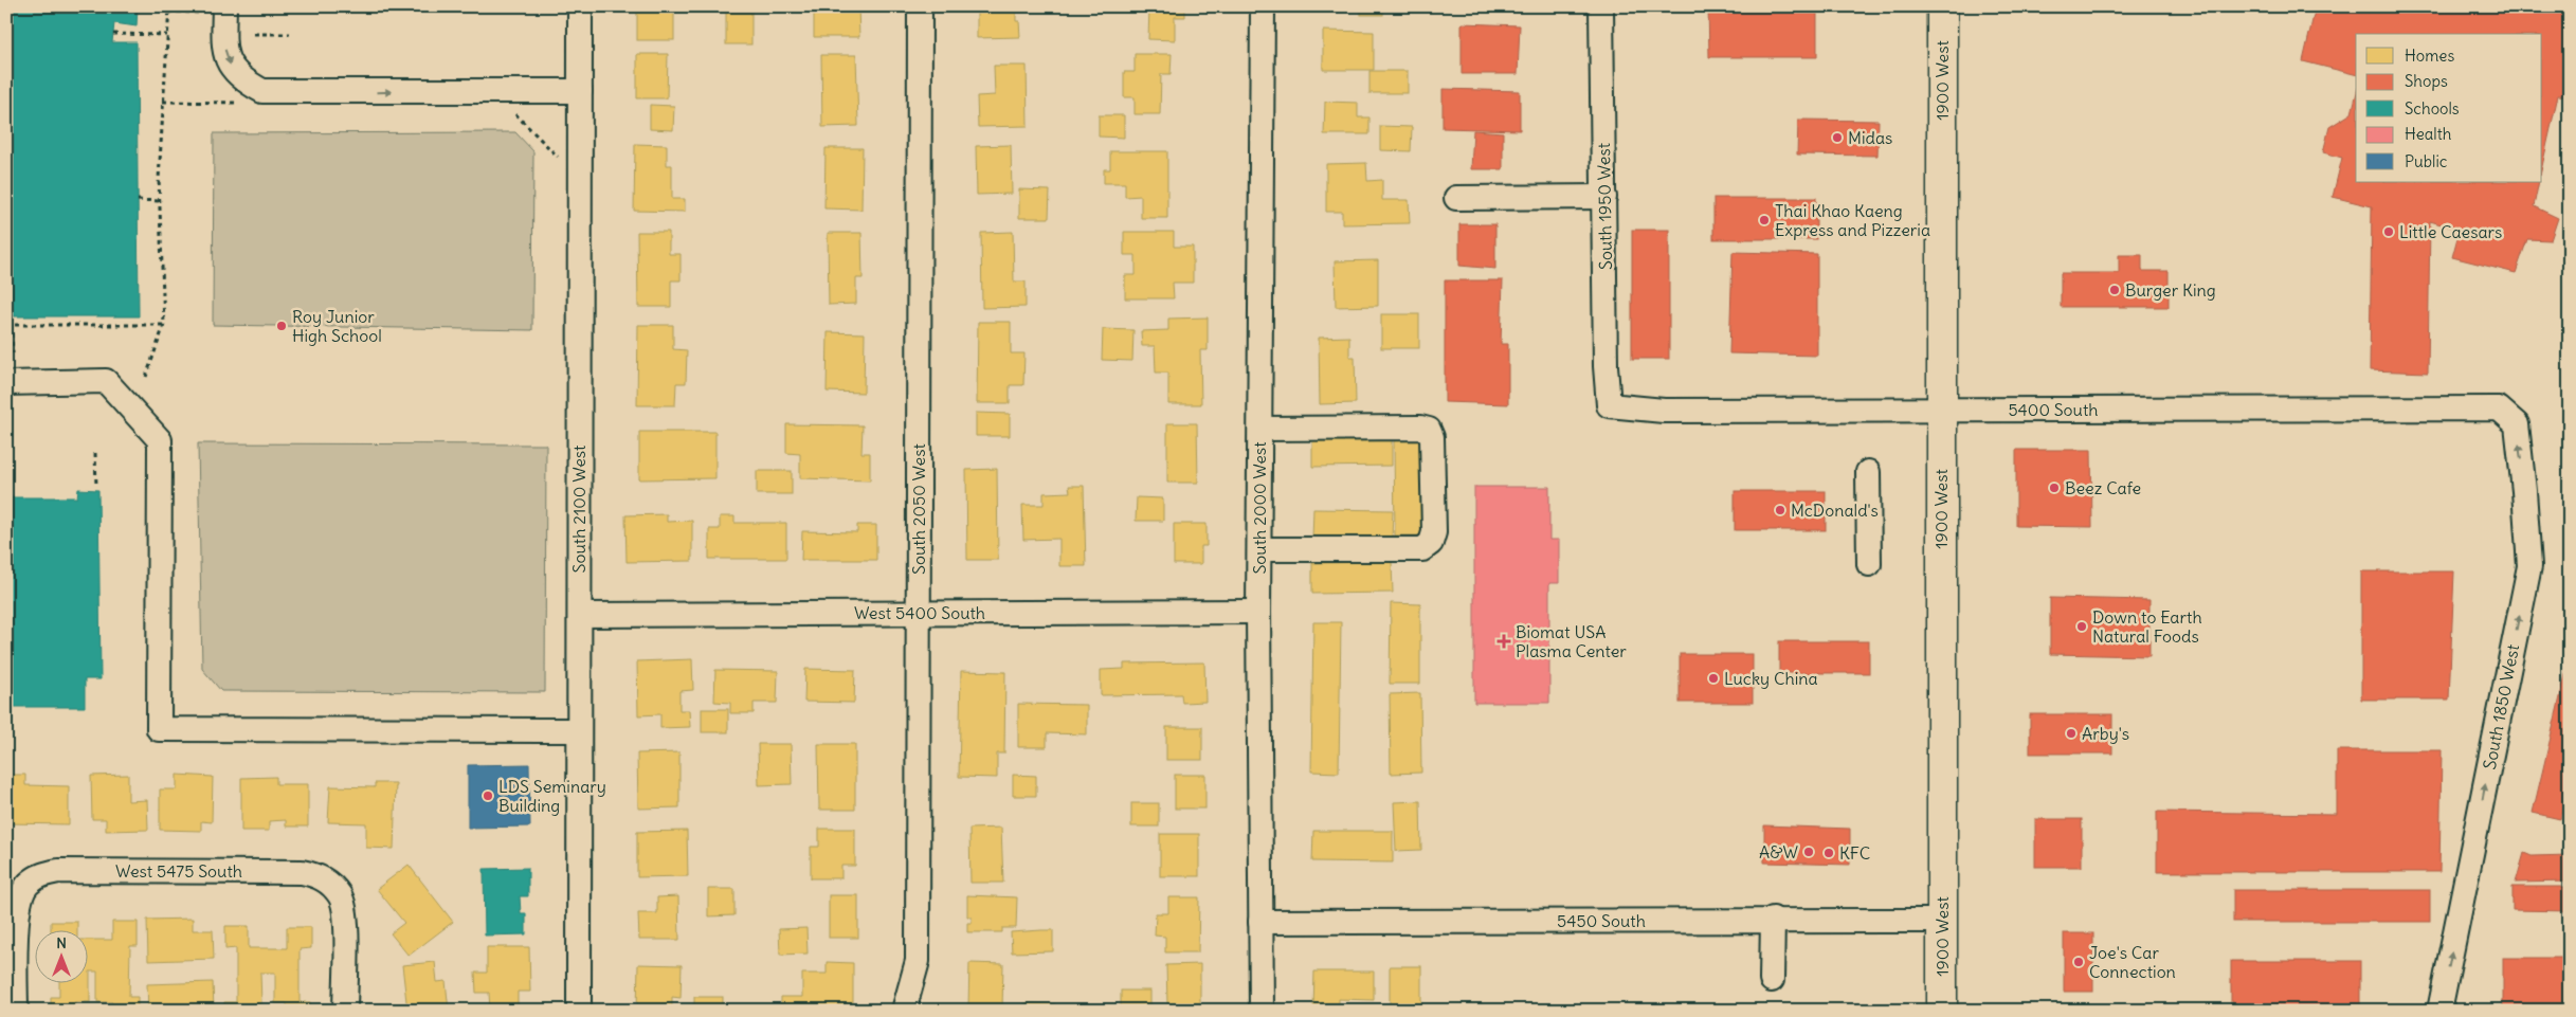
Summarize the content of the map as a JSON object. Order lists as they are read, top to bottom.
{
  "streets": {
    "main road": ["1900 West"],
    "street": [
      "South 1950 West",
      "5400 South",
      "South 2000 West",
      "South 2100 West",
      "South 2050 West",
      "West 5400 South",
      "South 1850 West",
      "West 5475 South",
      "5450 South"
    ]
  },
  "crossings": [
    ["1900 West", "5400 South"],
    ["1900 West", "5450 South"],
    ["South 1950 West", "5400 South"],
    ["5400 South", "South 1850 West"],
    ["South 2000 West", "West 5400 South"],
    ["South 2000 West", "5450 South"],
    ["South 2100 West", "West 5400 South"],
    ["South 2050 West", "West 5400 South"]
  ],
  "one_way": ["South 1850 West"],
  "places": {
    "other": [
      "Midas",
      "Thai Khao Kaeng Express and Pizzeria",
      "Little Caesars",
      "Burger King",
      "Roy Junior High School",
      "Beez Cafe",
      "McDonald's",
      "Down to Earth Natural Foods",
      "Lucky China",
      "Arby's",
      "LDS Seminary Building",
      "A&W",
      "KFC",
      "Joe's Car Connection"
    ],
    "health": ["Biomat USA Plasma Center"]
  },
  "legend": [
    "Homes",
    "Shops",
    "Schools",
    "Health",
    "Public"
  ],
  "north": "top"
}
